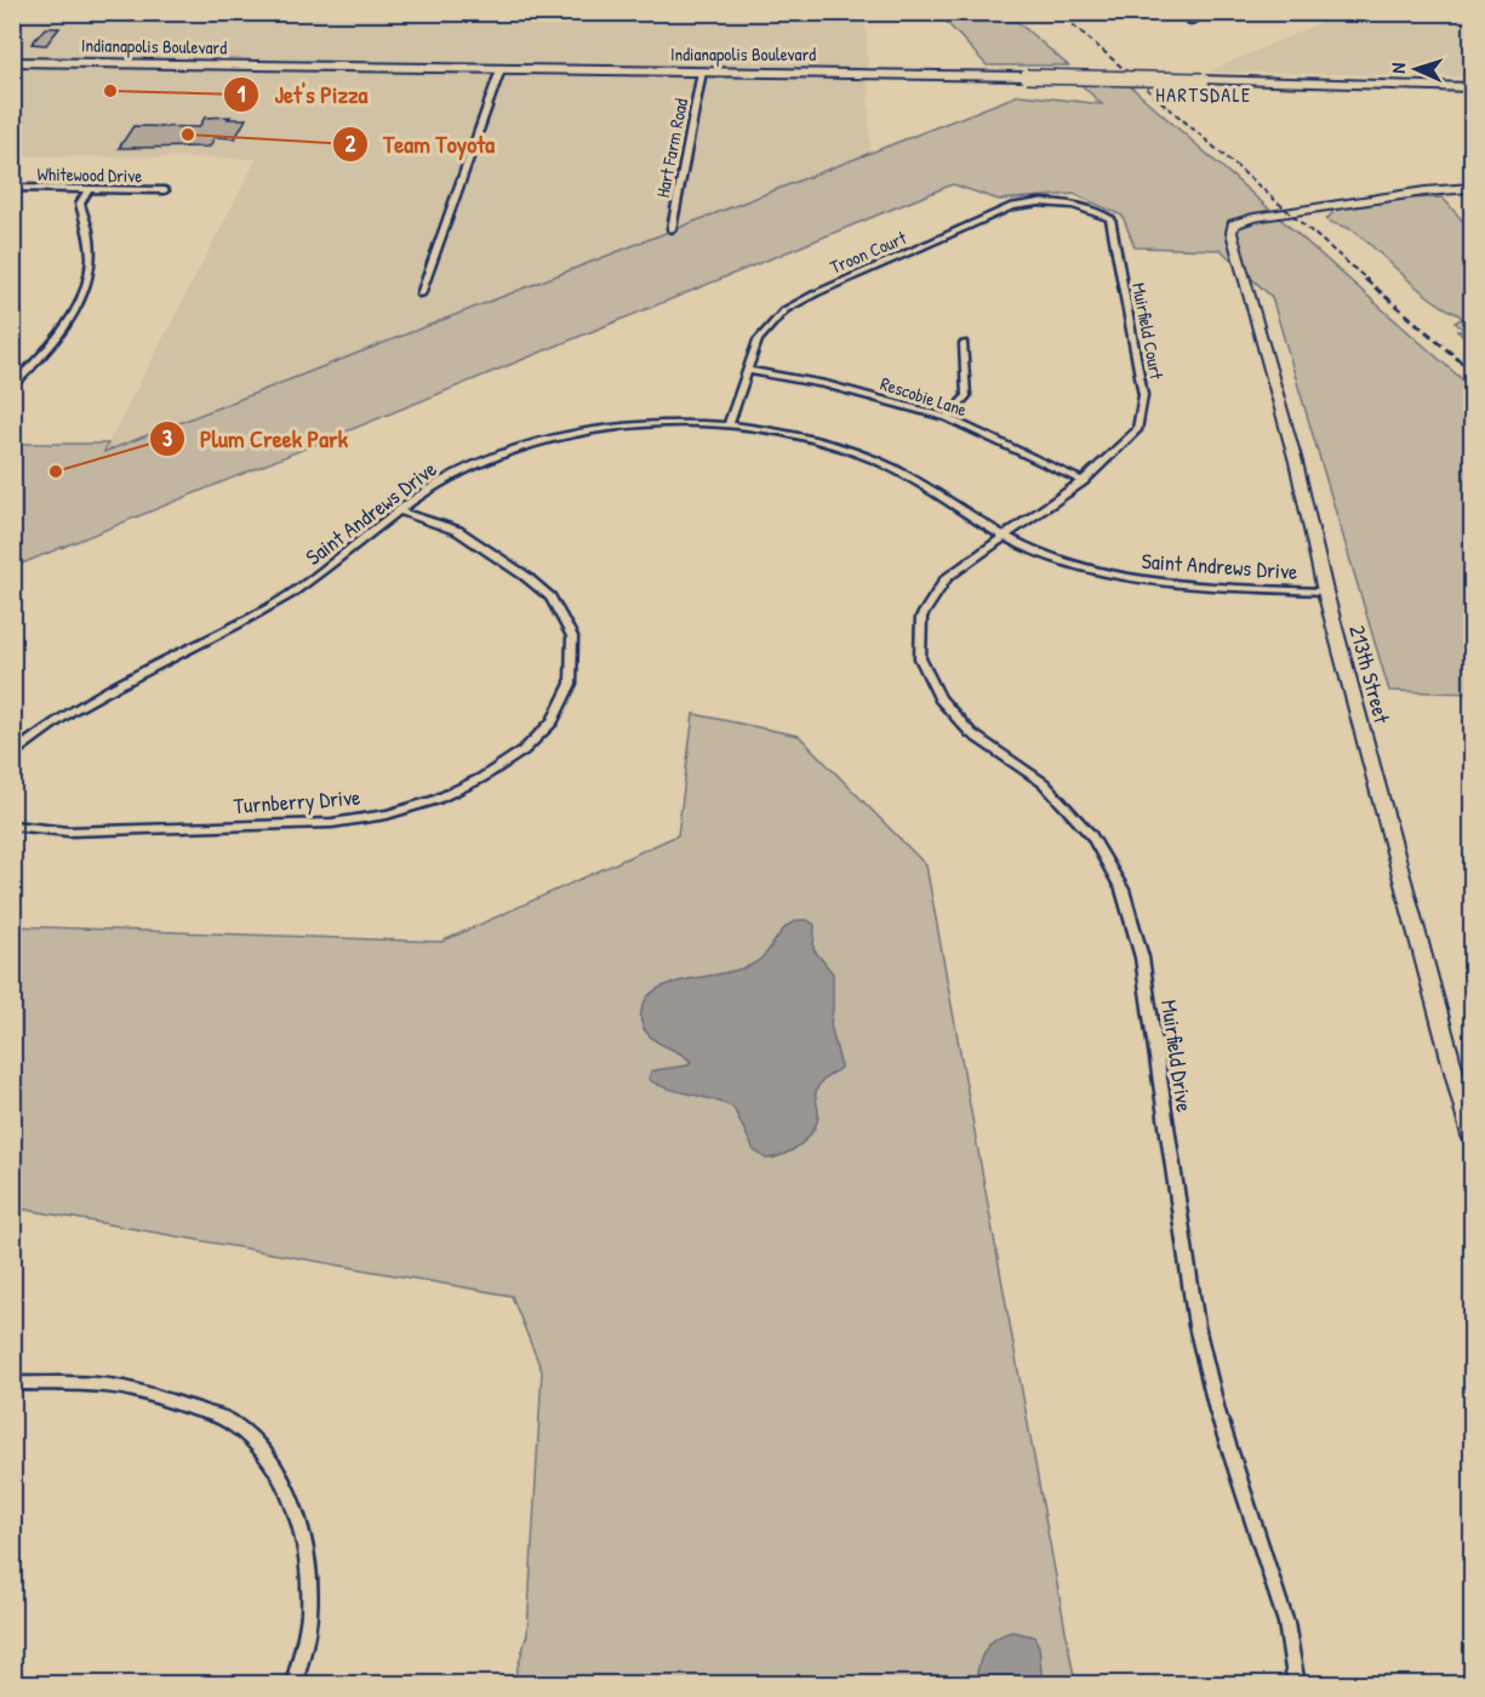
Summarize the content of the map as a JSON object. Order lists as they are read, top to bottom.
{
  "streets": {
    "highway": ["Indianapolis Boulevard"],
    "street": [
      "Hart Farm Road",
      "Whitewood Drive",
      "Troon Court",
      "Muirfield Court",
      "Rescobie Lane",
      "Saint Andrews Drive",
      "213th Street",
      "Turnberry Drive",
      "Muirfield Drive"
    ]
  },
  "crossings": [
    ["Indianapolis Boulevard", "Hart Farm Road"],
    ["Troon Court", "Muirfield Court"],
    ["Troon Court", "Rescobie Lane"],
    ["Troon Court", "Saint Andrews Drive"],
    ["Muirfield Court", "Rescobie Lane"],
    ["Muirfield Court", "Saint Andrews Drive"],
    ["Muirfield Court", "Muirfield Drive"],
    ["Saint Andrews Drive", "213th Street"],
    ["Saint Andrews Drive", "Turnberry Drive"],
    ["Saint Andrews Drive", "Muirfield Drive"]
  ],
  "districts": ["HARTSDALE"],
  "places": ["Jet's Pizza", "Team Toyota", "Plum Creek Park"],
  "north": "left"
}
